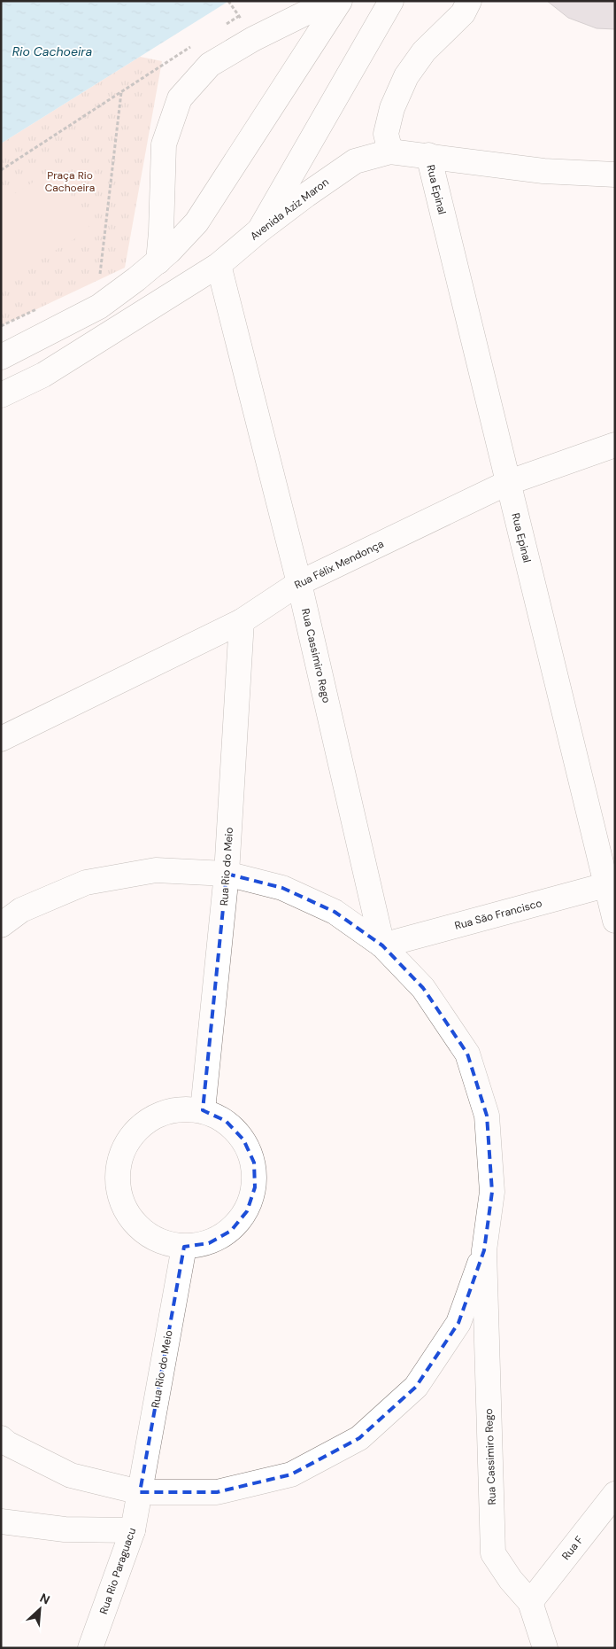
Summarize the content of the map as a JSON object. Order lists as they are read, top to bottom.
{
  "streets": {
    "street": [
      "Rua Epinal",
      "Avenida Aziz Maron",
      "Rua Félix Mendonça",
      "Rua Cassimiro Rego",
      "Rua Rio do Meio",
      "Rua São Francisco",
      "Rua F",
      "Rua Rio Paraguacu"
    ]
  },
  "crossings": [
    ["Rua Epinal", "Avenida Aziz Maron"],
    ["Rua Epinal", "Rua Félix Mendonça"],
    ["Rua Epinal", "Rua São Francisco"],
    ["Avenida Aziz Maron", "Rua Cassimiro Rego"],
    ["Rua Félix Mendonça", "Rua Cassimiro Rego"],
    ["Rua Félix Mendonça", "Rua Rio do Meio"],
    ["Rua Cassimiro Rego", "Rua Rio do Meio"],
    ["Rua Cassimiro Rego", "Rua São Francisco"],
    ["Rua Cassimiro Rego", "Rua F"],
    ["Rua Cassimiro Rego", "Rua Rio Paraguacu"],
    ["Rua Rio do Meio", "Rua Rio Paraguacu"]
  ],
  "water": ["Rio Cachoeira"],
  "parks": ["Praça Rio Cachoeira"],
  "north": "top right"
}
